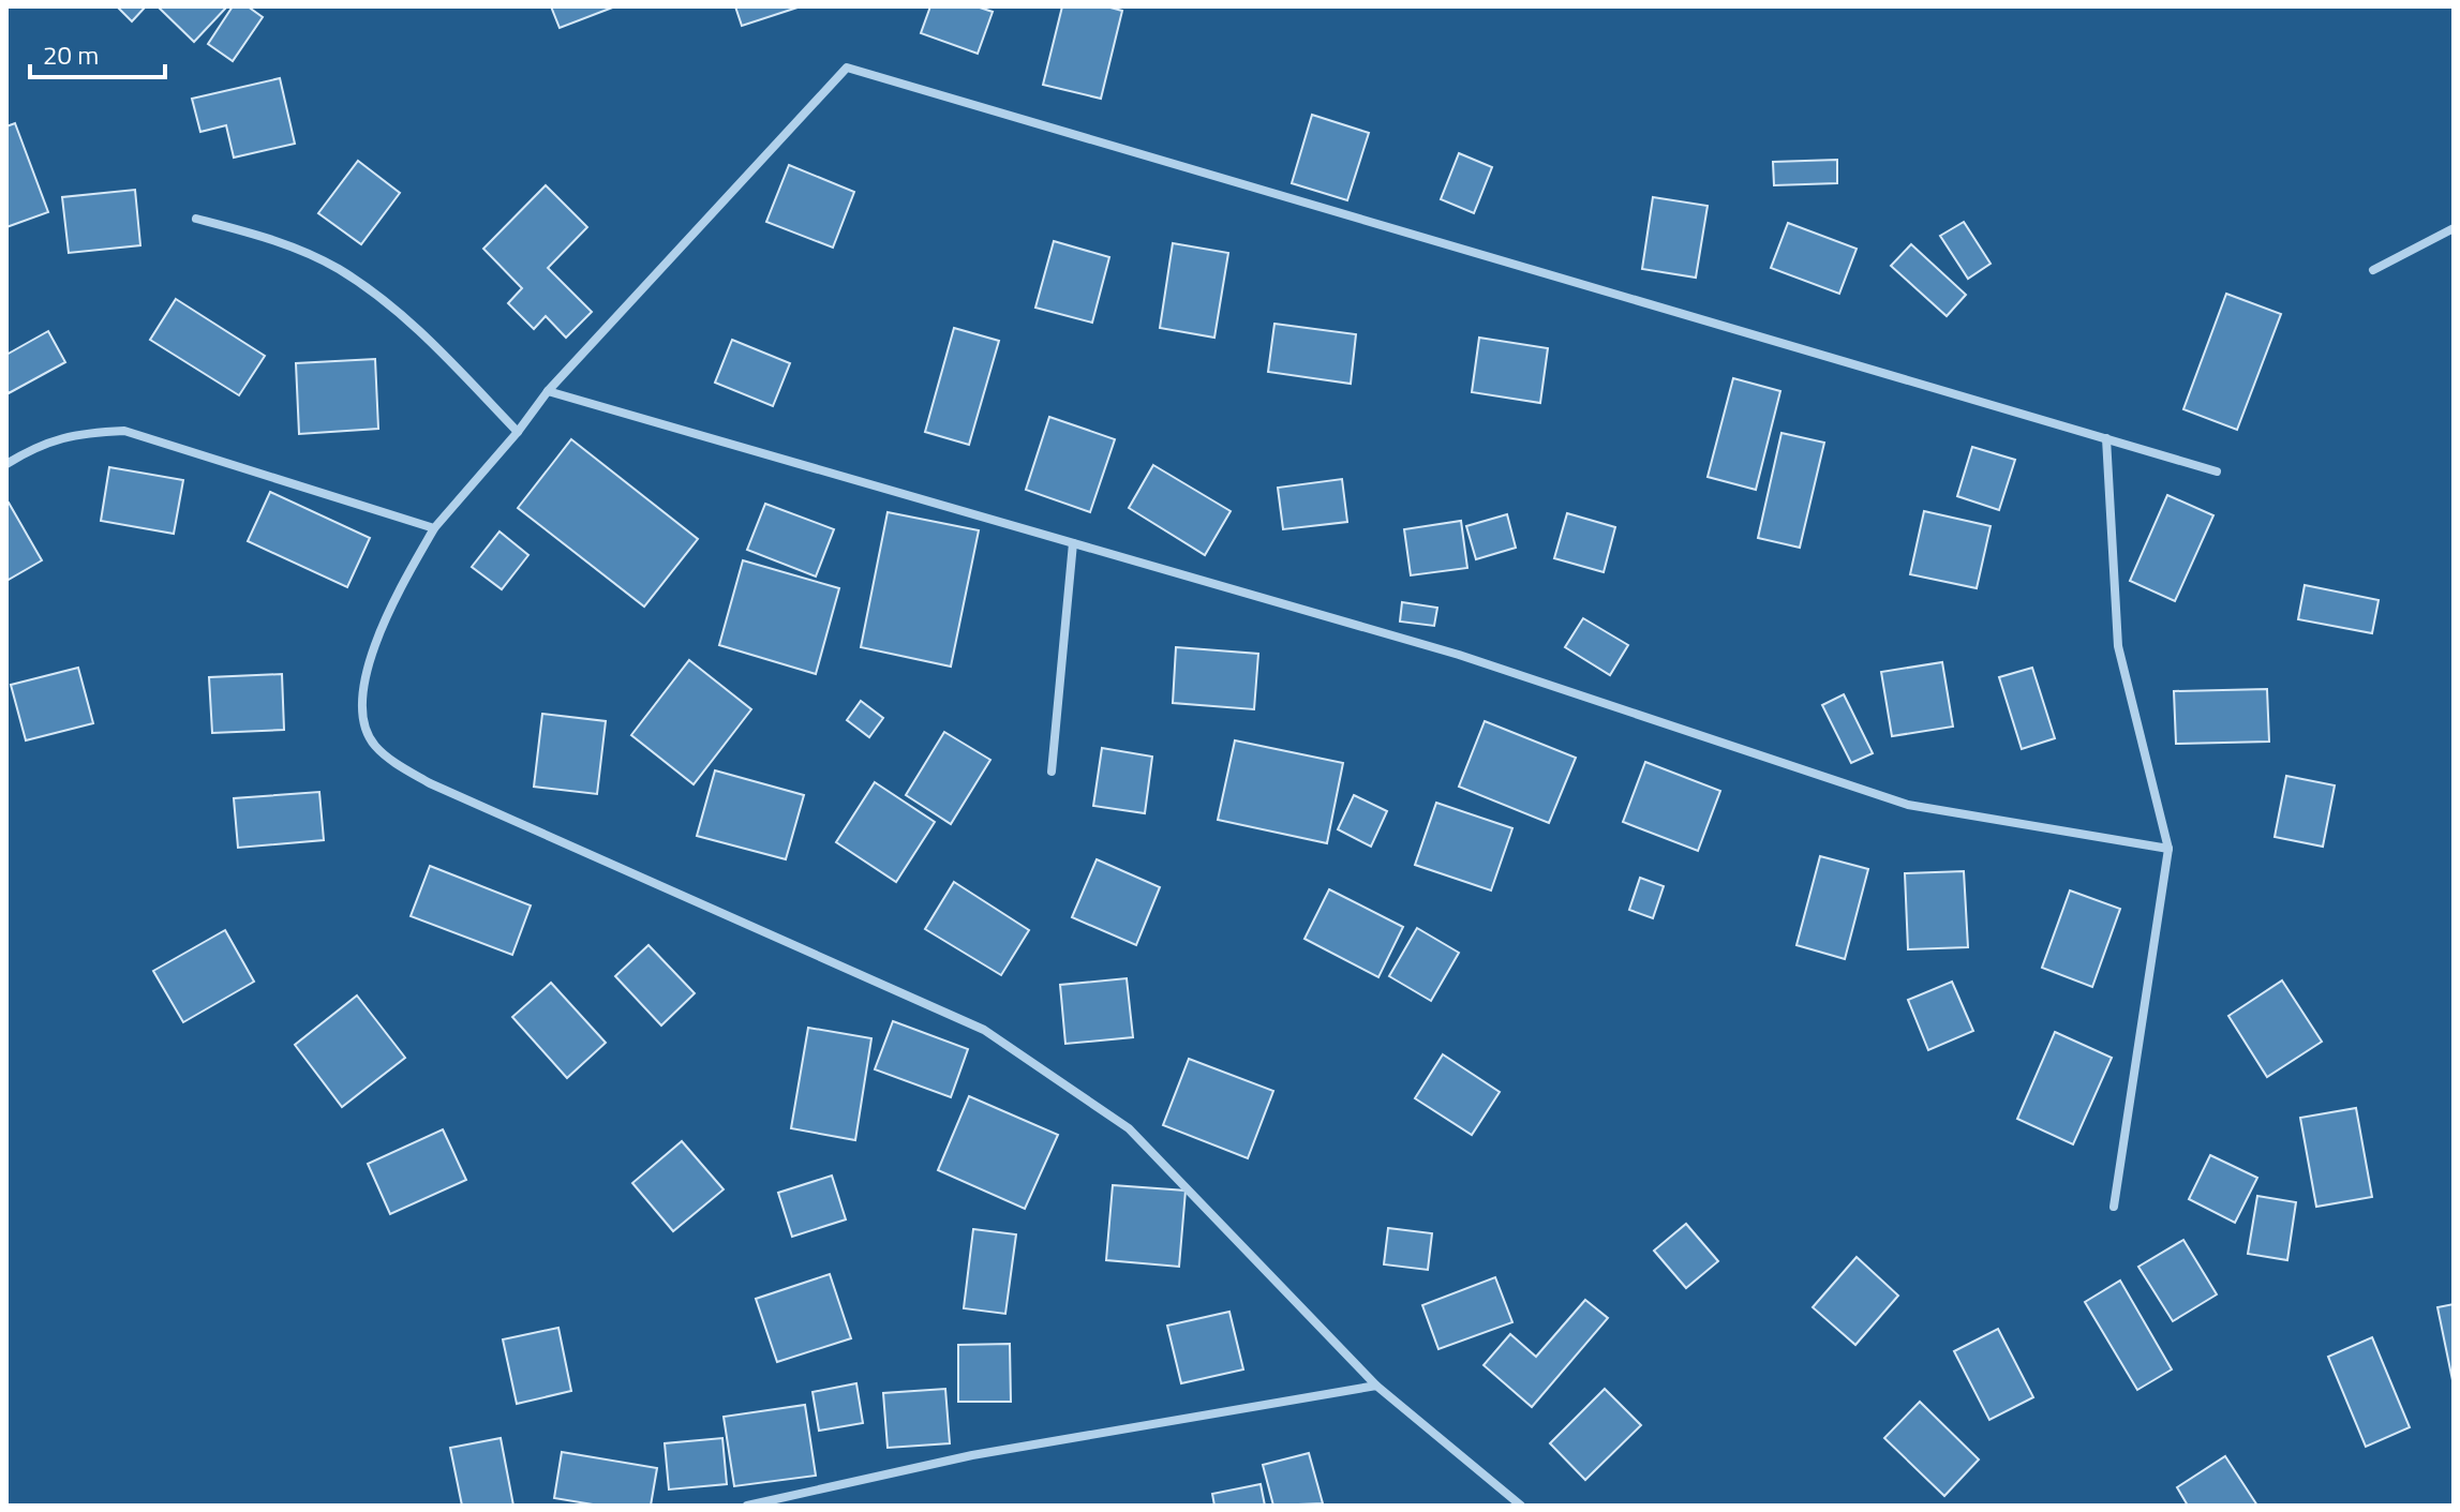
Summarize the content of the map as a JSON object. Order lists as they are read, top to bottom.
{
  "scale_bar": "20 m"
}
